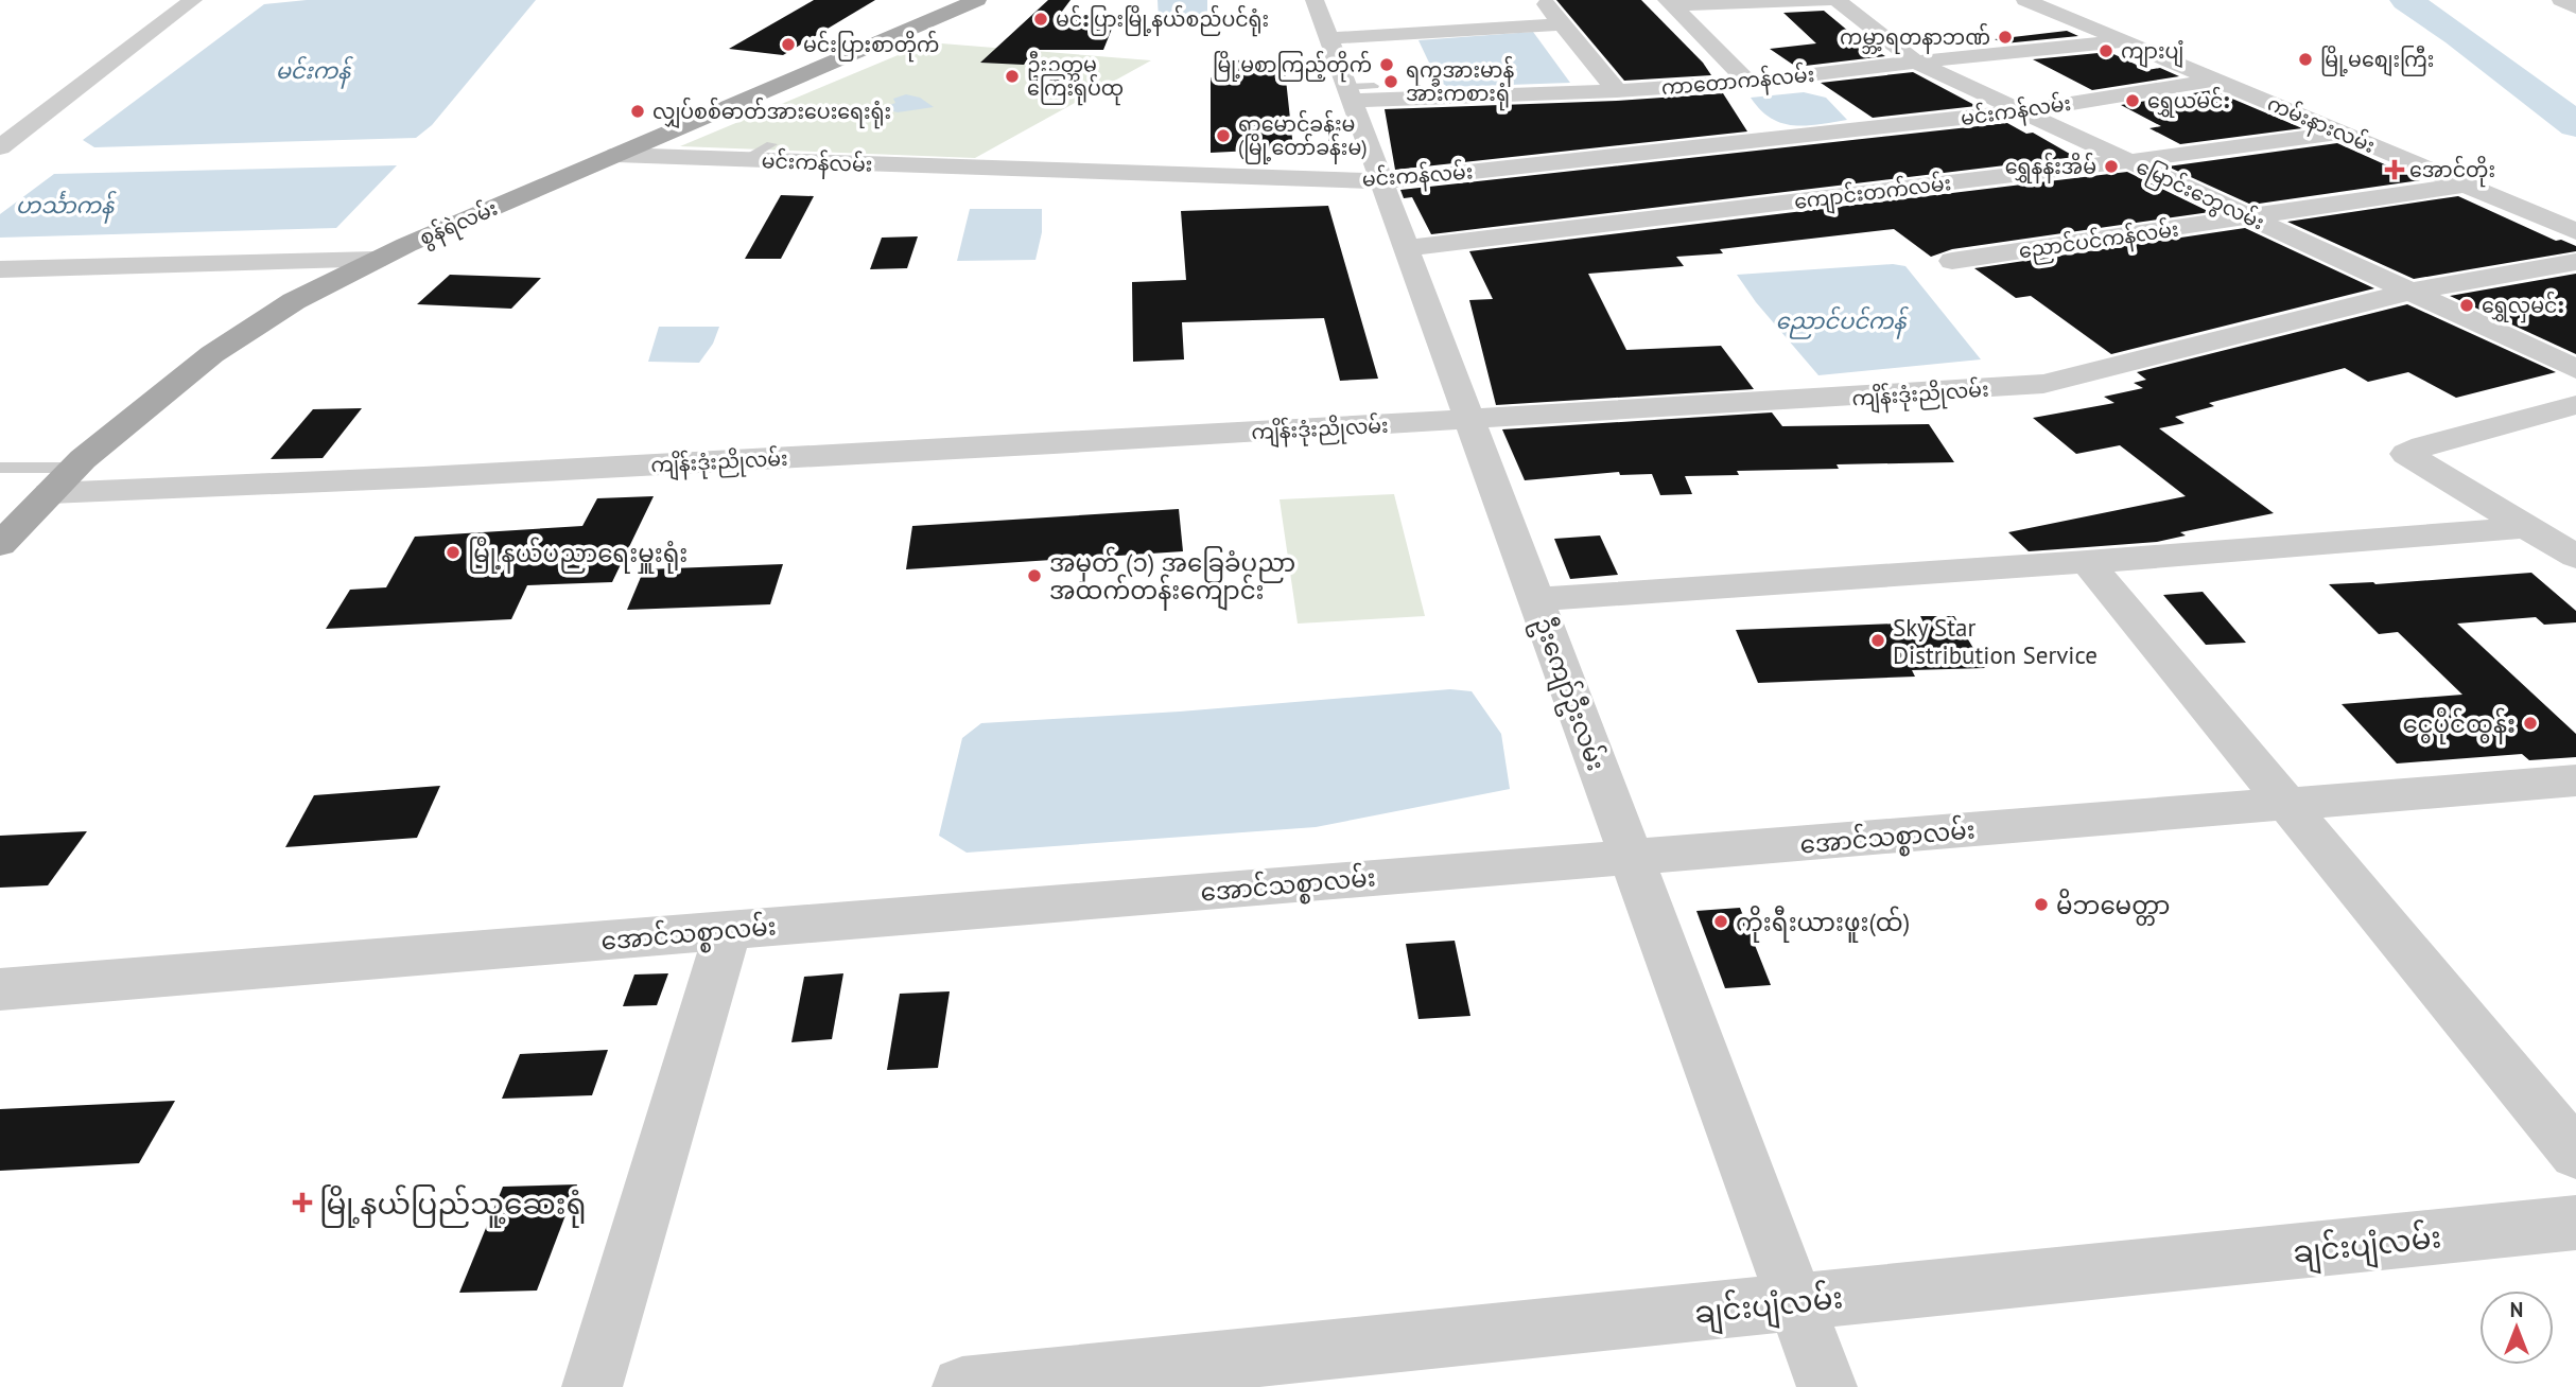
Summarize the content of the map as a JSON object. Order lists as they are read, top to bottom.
{
  "streets": {
    "main road": ["စွန်ရဲလမ်း"],
    "street": [
      "ကာတောကန်လမ်း",
      "မင်းကန်လမ်း",
      "ကမ်းနားလမ်း",
      "ကျောင်းတက်လမ်း",
      "မြောင်းဘွေလမ်း",
      "ညောင်ပင်ကန်လမ်း",
      "ကျိန်းဒုံးညိုလမ်း",
      "ဦးကျော်ဦးလမ်း",
      "အောင်သစ္စာလမ်း",
      "ချင်းပျံလမ်း"
    ]
  },
  "crossings": [
    ["ကာတောကန်လမ်း", "ကမ်းနားလမ်း"],
    ["ကာတောကန်လမ်း", "မြောင်းဘွေလမ်း"],
    ["ကာတောကန်လမ်း", "ဦးကျော်ဦးလမ်း"],
    ["မင်းကန်လမ်း", "ကမ်းနားလမ်း"],
    ["မင်းကန်လမ်း", "မြောင်းဘွေလမ်း"],
    ["မင်းကန်လမ်း", "စွန်ရဲလမ်း"],
    ["မင်းကန်လမ်း", "ဦးကျော်ဦးလမ်း"],
    ["ကမ်းနားလမ်း", "ကျောင်းတက်လမ်း"],
    ["ကမ်းနားလမ်း", "ညောင်ပင်ကန်လမ်း"],
    ["ကျောင်းတက်လမ်း", "မြောင်းဘွေလမ်း"],
    ["ကျောင်းတက်လမ်း", "ဦးကျော်ဦးလမ်း"],
    ["မြောင်းဘွေလမ်း", "ညောင်ပင်ကန်လမ်း"],
    ["မြောင်းဘွေလမ်း", "ကျိန်းဒုံးညိုလမ်း"],
    ["စွန်ရဲလမ်း", "ကျိန်းဒုံးညိုလမ်း"],
    ["ကျိန်းဒုံးညိုလမ်း", "ဦးကျော်ဦးလမ်း"],
    ["ဦးကျော်ဦးလမ်း", "အောင်သစ္စာလမ်း"],
    ["ဦးကျော်ဦးလမ်း", "ချင်းပျံလမ်း"]
  ],
  "water": ["မင်းကန်", "ဟင်္သာကန်", "ညောင်ပင်ကန်"],
  "places": {
    "other": [
      "မင်းပြားမြို့နယ်စည်ပင်ရုံး",
      "ကမ္ဘာ့ရတနာဘဏ်",
      "မင်းပြားစာတိုက်",
      "ကျားပျံ",
      "မြို့မစျေးကြီး",
      "မြို့မစာကြည့်တိုက်",
      "ဦးဥတ္တမ ကြေးရုပ်ထု",
      "ရက္ခအားမာန် အားကစားရုံ",
      "ရွှေယမင်း",
      "လျှပ်စစ်ဓာတ်အားပေးရေးရုံး",
      "ရာမောင်ခန်းမ (မြို့တော်ခန်းမ)",
      "ရွှေနန်းအိမ်",
      "ရွှေလှမင်း",
      "မြို့နယ်ပညာရေးမှူးရုံး",
      "အမှတ် (၁) အခြေခံပညာ အထက်တန်းကျောင်း",
      "Sky Star Distribution Service",
      "ငွေပိုင်ထွန်း",
      "မိဘမေတ္တာ",
      "ကိုးရီးယားဖူး(ထ်)"
    ],
    "health": ["အောင်တိုး", "မြို့နယ်ပြည်သူ့ဆေးရုံ"]
  },
  "north": "top"
}
